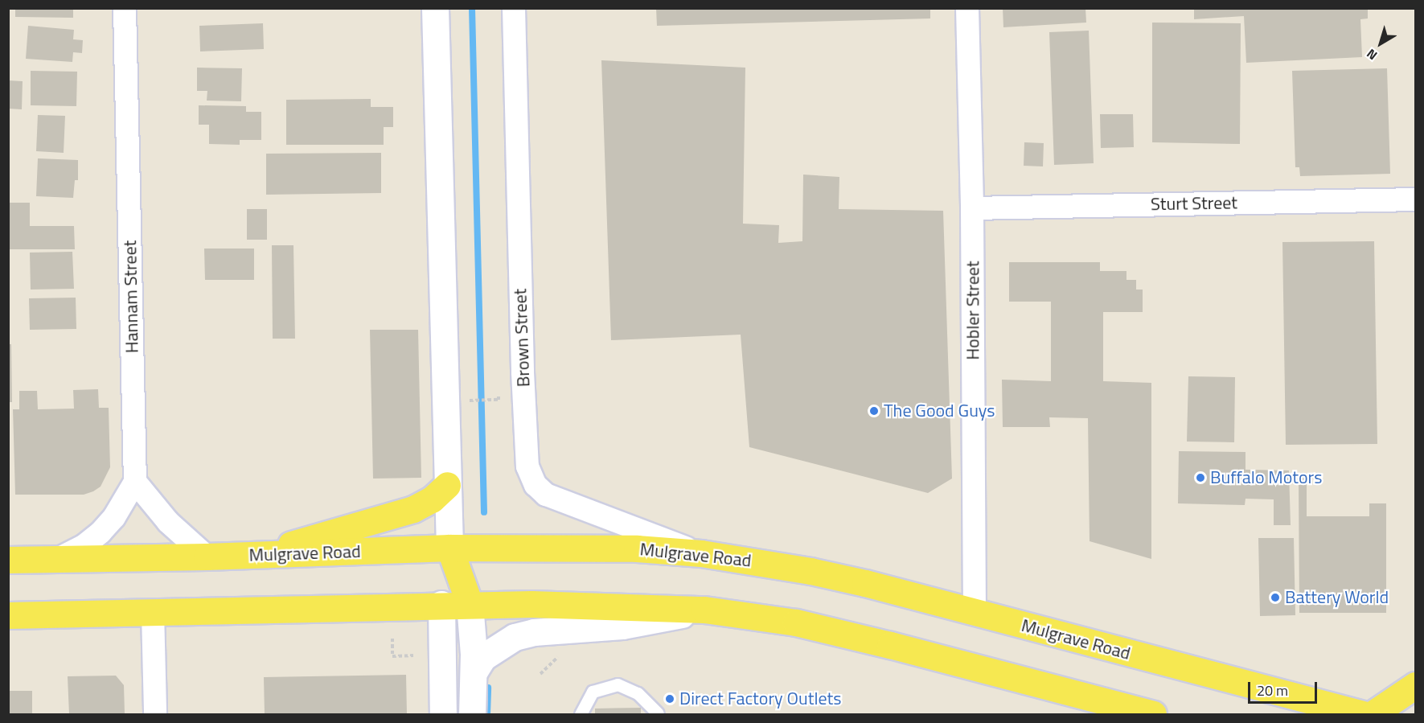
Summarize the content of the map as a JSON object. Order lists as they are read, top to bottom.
{
  "streets": {
    "main road": ["Mulgrave Road"],
    "street": [
      "Sturt Street",
      "Hannam Street",
      "Hobler Street",
      "Brown Street"
    ]
  },
  "crossings": [
    ["Sturt Street", "Hobler Street"],
    ["Hobler Street", "Mulgrave Road"],
    ["Brown Street", "Mulgrave Road"]
  ],
  "places": [
    "The Good Guys",
    "Buffalo Motors",
    "Battery World",
    "Direct Factory Outlets"
  ],
  "scale_bar": "20 m",
  "north": "bottom left"
}
